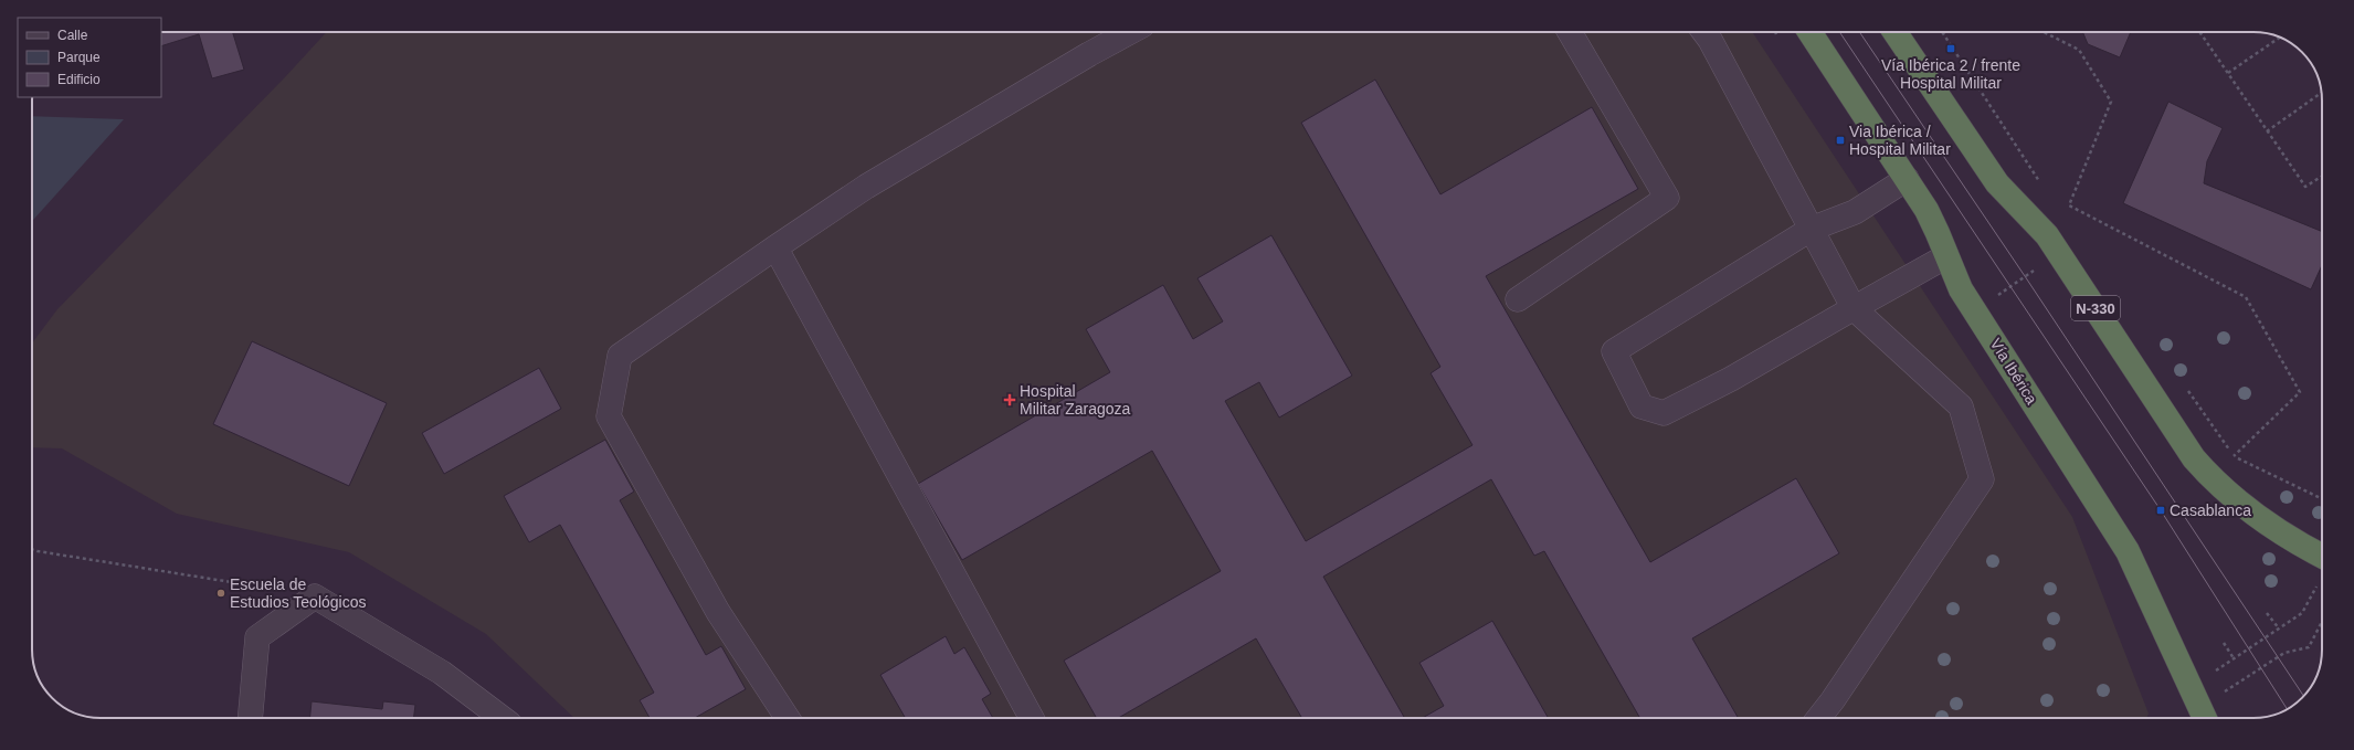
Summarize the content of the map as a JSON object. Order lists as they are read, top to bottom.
{
  "streets": {
    "highway": ["N-330", "Vía Ibérica"]
  },
  "places": {
    "transit": ["Vía Ibérica 2 / frente Hospital Militar", "Via Ibérica / Hospital Militar", "Casablanca"],
    "health": ["Hospital Militar Zaragoza"],
    "other": ["Escuela de Estudios Teológicos"]
  },
  "legend": ["Calle", "Parque", "Edificio"]
}
